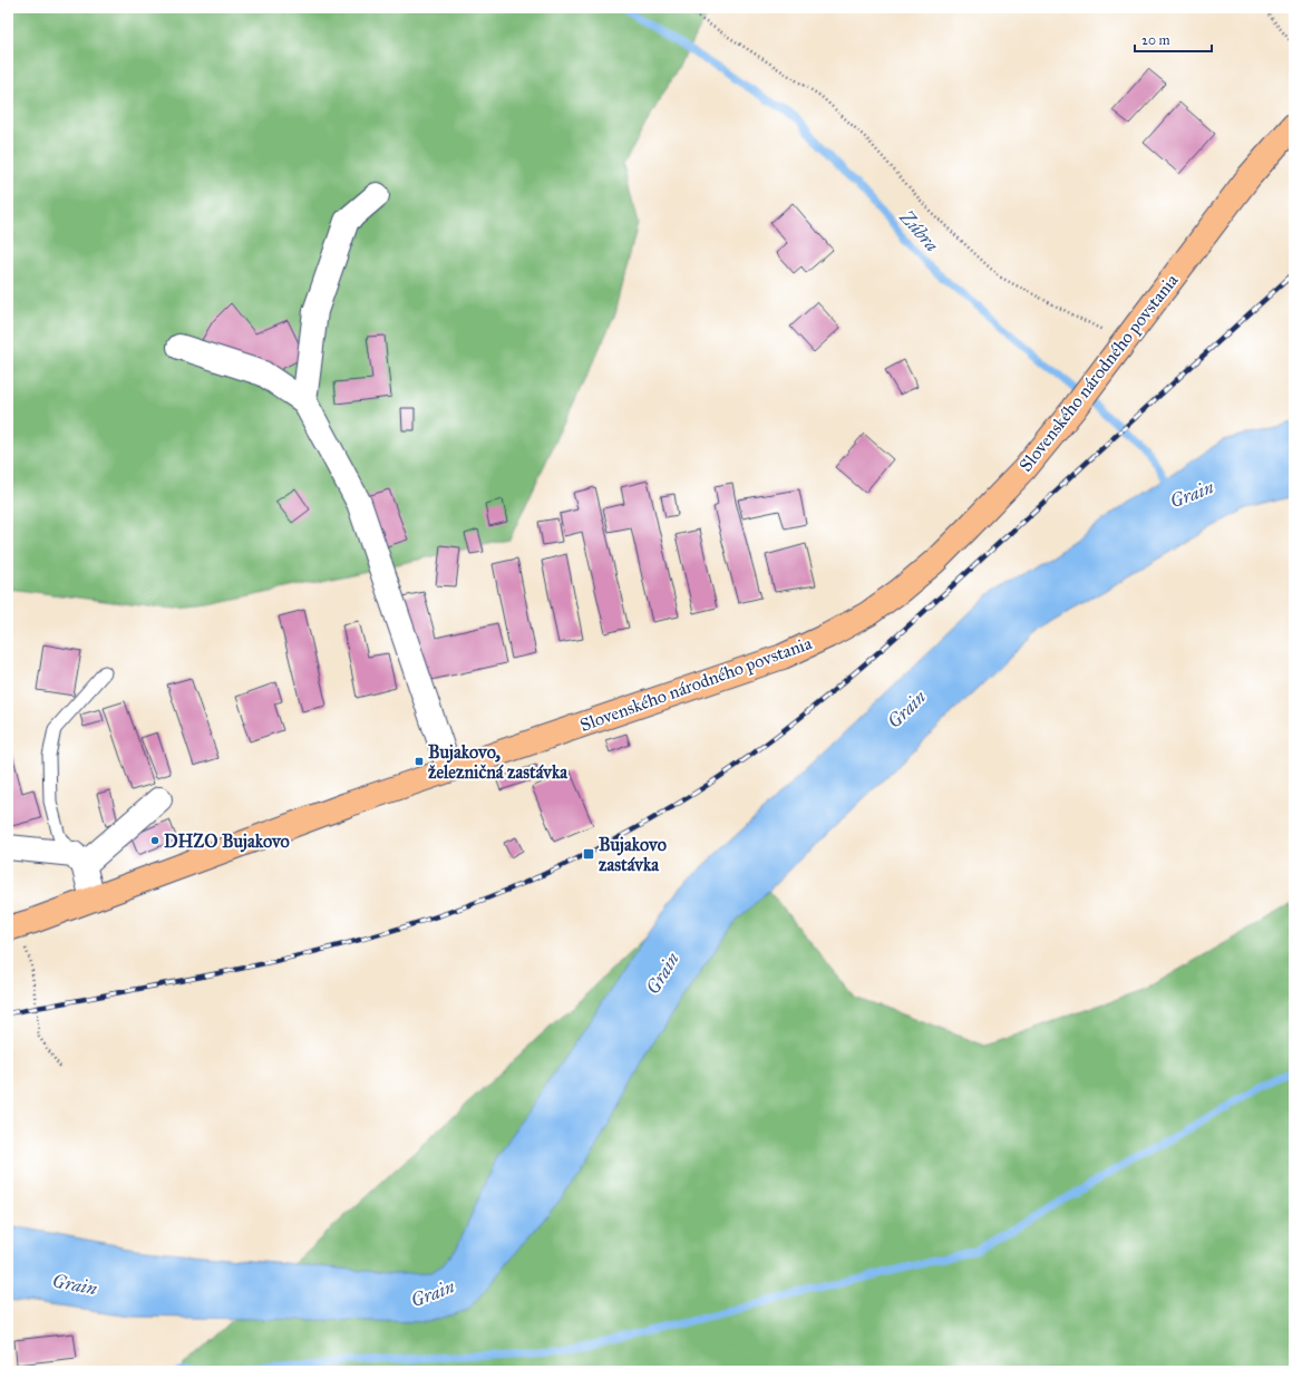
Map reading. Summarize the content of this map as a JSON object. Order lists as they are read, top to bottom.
{
  "streets": {
    "main road": ["Slovenského národného povstania"]
  },
  "water": ["Zúbra", "Grain"],
  "places": {
    "transit": ["Bujakovo, železničná zastávka", "Bujakovo zastávka"],
    "other": ["DHZO Bujakovo"]
  },
  "scale_bar": "20 m"
}
